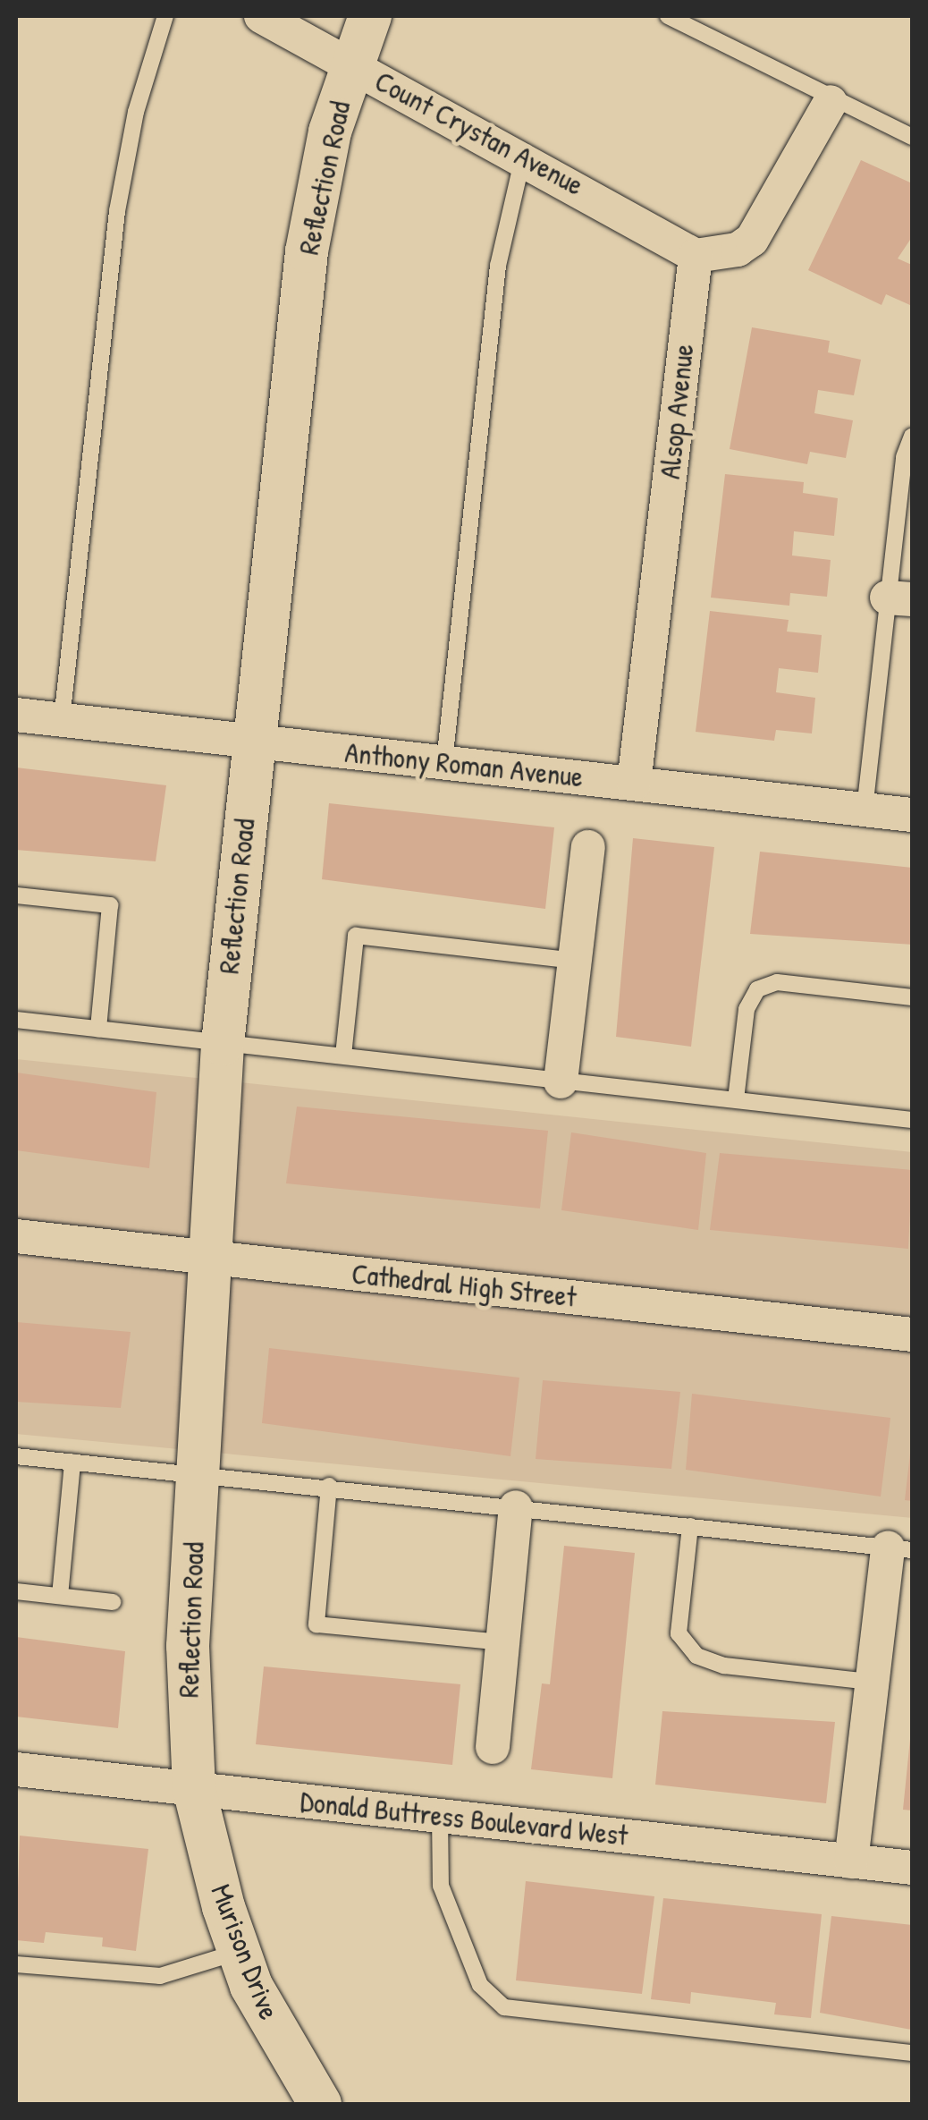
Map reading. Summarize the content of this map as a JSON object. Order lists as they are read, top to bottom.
{
  "streets": {
    "street": [
      "Count Crystan Avenue",
      "Reflection Road",
      "Alsop Avenue",
      "Anthony Roman Avenue",
      "Cathedral High Street",
      "Donald Buttress Boulevard West",
      "Murison Drive"
    ]
  },
  "crossings": [
    ["Count Crystan Avenue", "Reflection Road"],
    ["Count Crystan Avenue", "Alsop Avenue"],
    ["Reflection Road", "Anthony Roman Avenue"],
    ["Reflection Road", "Cathedral High Street"],
    ["Reflection Road", "Donald Buttress Boulevard West"],
    ["Reflection Road", "Murison Drive"],
    ["Alsop Avenue", "Anthony Roman Avenue"],
    ["Donald Buttress Boulevard West", "Murison Drive"]
  ]
}
